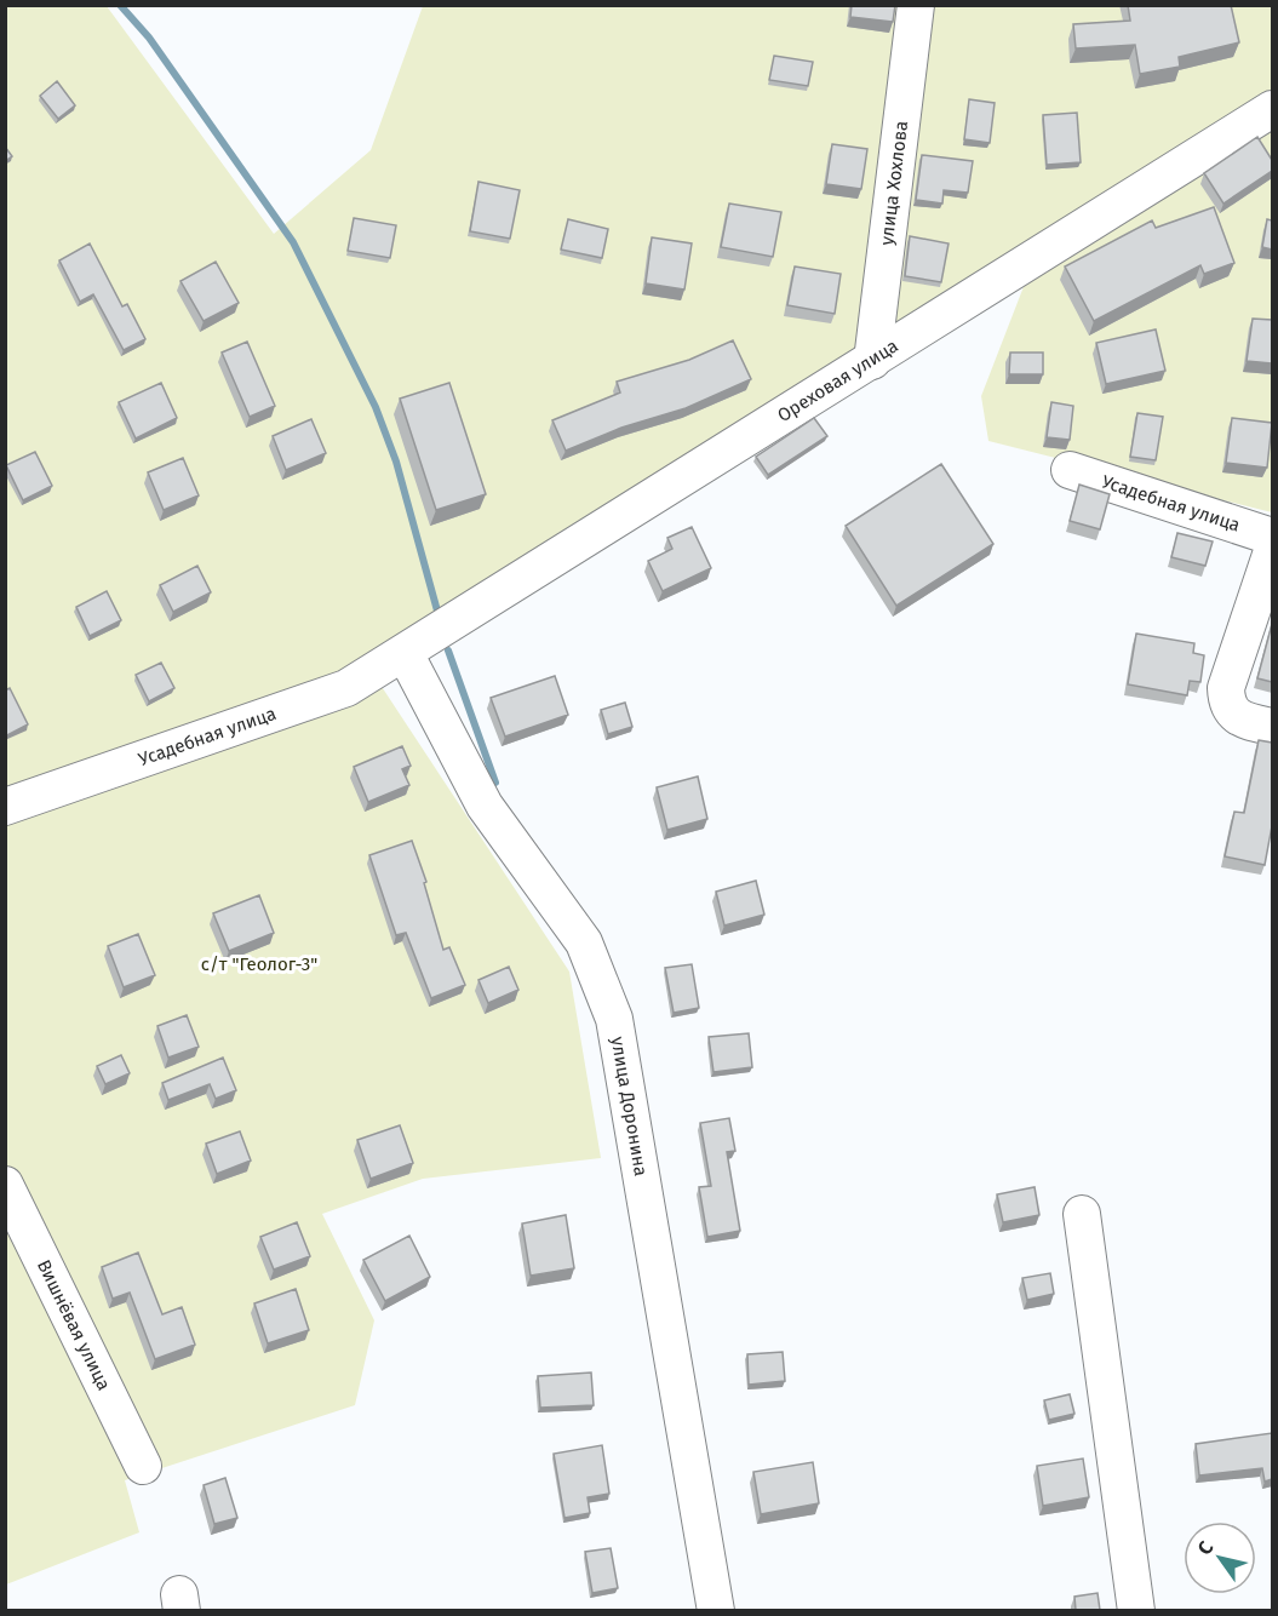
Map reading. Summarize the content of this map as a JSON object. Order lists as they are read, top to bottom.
{
  "streets": {
    "street": [
      "улица Хохлова",
      "Ореховая улица",
      "Усадебная улица",
      "улица Доронина",
      "Вишнёвая улица"
    ]
  },
  "crossings": [
    ["улица Хохлова", "Ореховая улица"],
    ["Ореховая улица", "Усадебная улица"],
    ["Ореховая улица", "улица Доронина"],
    ["Усадебная улица", "улица Доронина"]
  ],
  "parks": ["с/т \"Геолог-3\""],
  "north": "top left"
}
